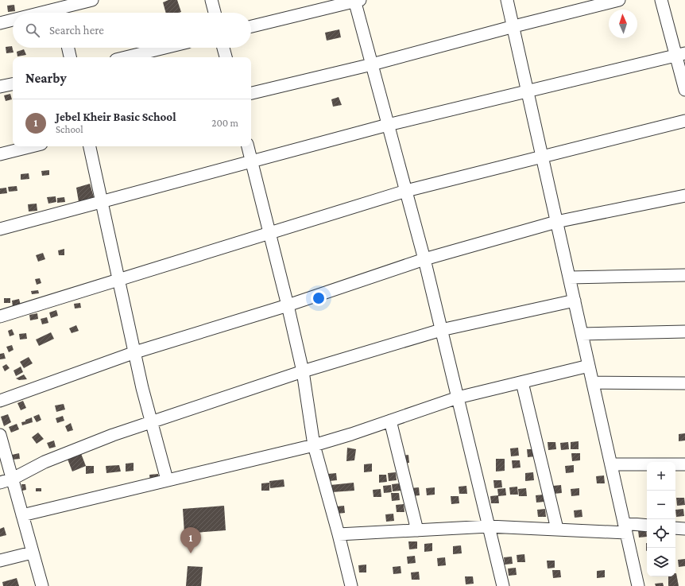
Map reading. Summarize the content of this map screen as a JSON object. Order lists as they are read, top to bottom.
{
  "north": "top",
  "page": {
    "search": "Search here",
    "heading": "Nearby",
    "list": [
      {
        "mark": "1",
        "name": "Jebel Kheir Basic School",
        "note": "School",
        "value": "200 m"
      }
    ],
    "map_buttons": ["+", "−"],
    "pins": "1"
  }
}
